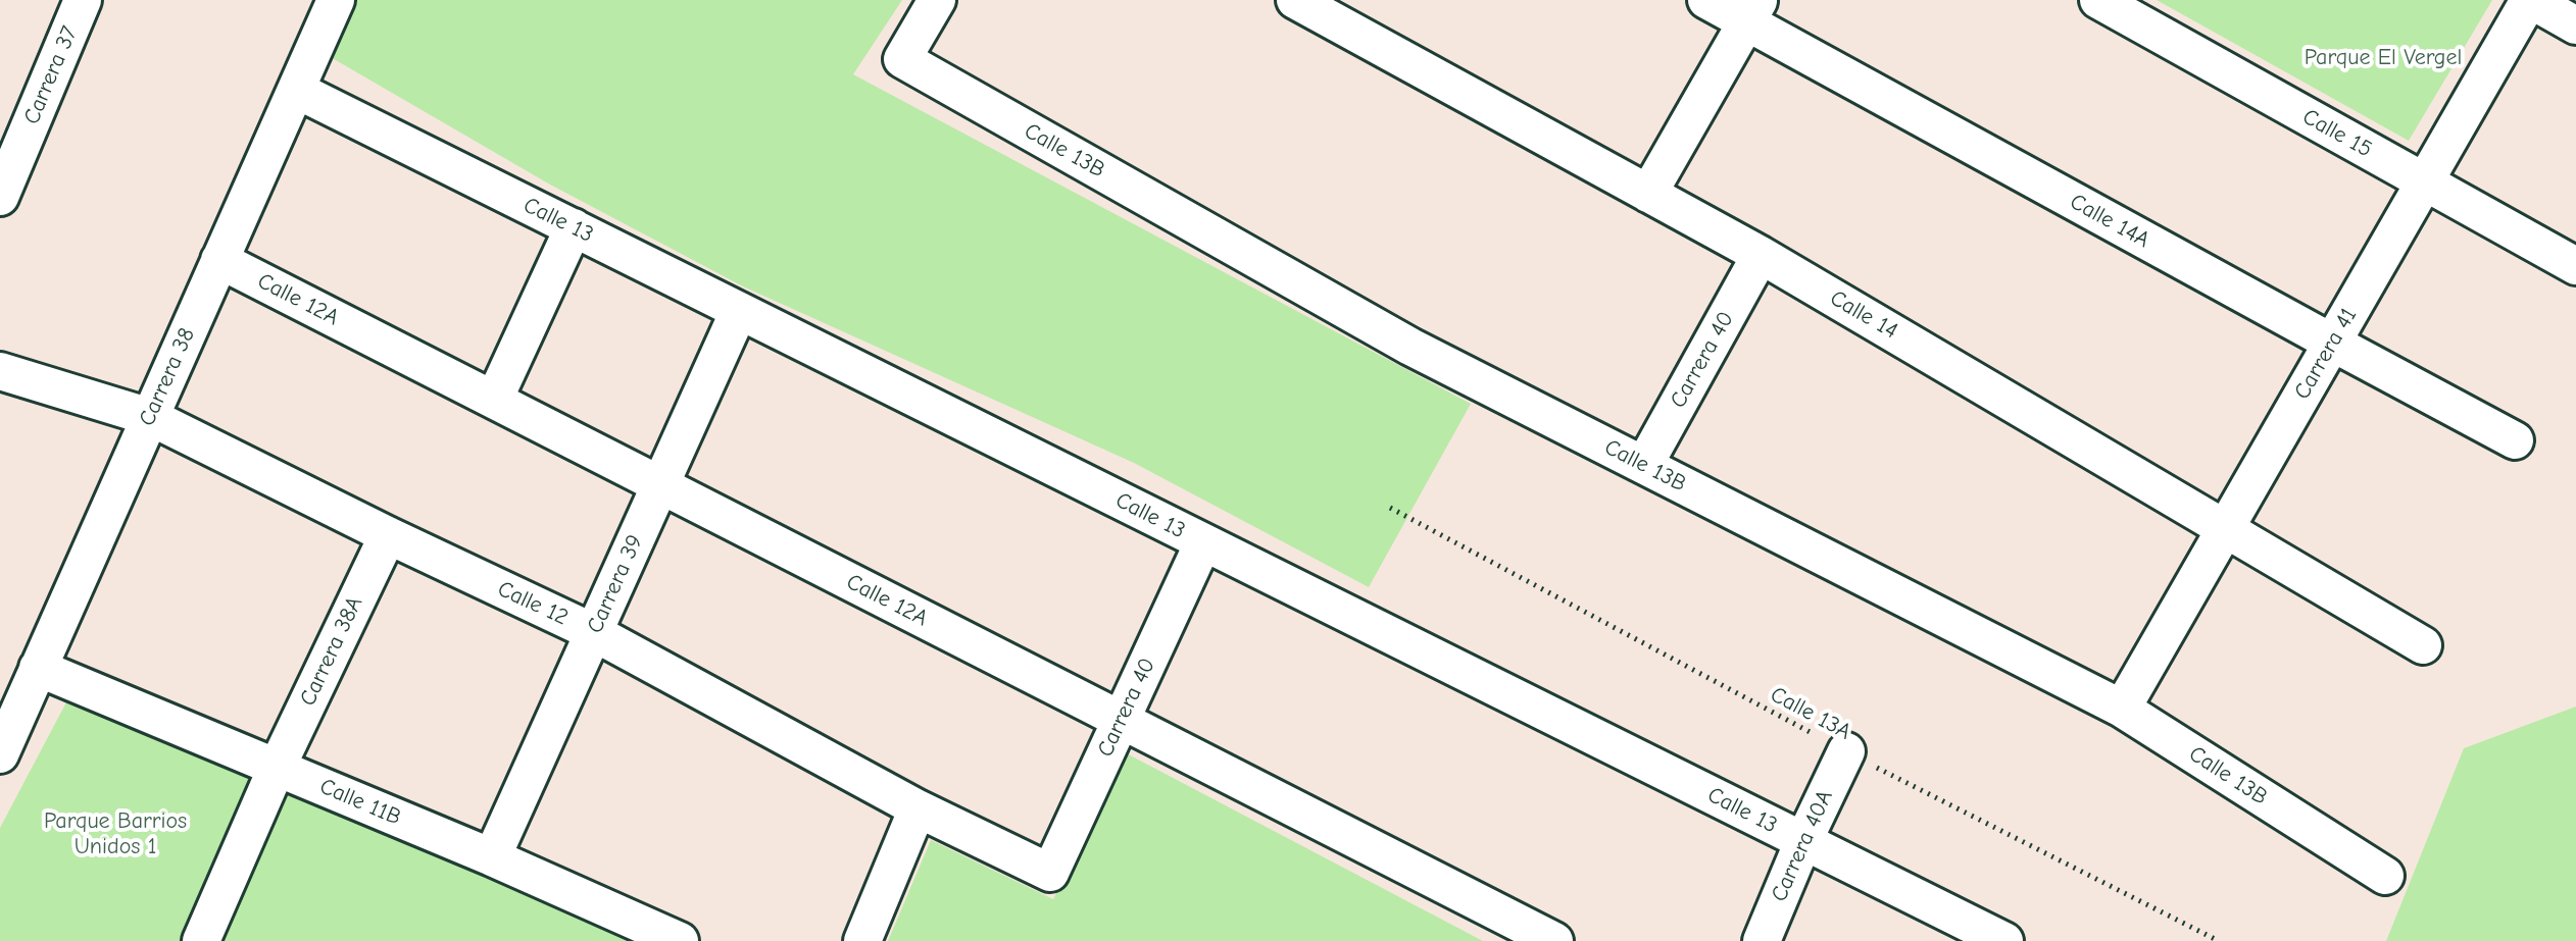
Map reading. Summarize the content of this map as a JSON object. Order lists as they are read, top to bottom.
{
  "streets": {
    "street": [
      "Carrera 37",
      "Calle 15",
      "Calle 13B",
      "Calle 13",
      "Calle 14A",
      "Calle 12A",
      "Calle 14",
      "Carrera 41",
      "Carrera 40",
      "Carrera 38",
      "Carrera 39",
      "Calle 12",
      "Carrera 38A",
      "Calle 11B",
      "Carrera 40A"
    ],
    "path": ["Calle 13A"]
  },
  "crossings": [
    ["Calle 15", "Carrera 41"],
    ["Calle 13B", "Carrera 41"],
    ["Calle 13B", "Carrera 40"],
    ["Calle 13", "Carrera 40"],
    ["Calle 13", "Carrera 38"],
    ["Calle 13", "Carrera 39"],
    ["Calle 13", "Carrera 40A"],
    ["Calle 14A", "Carrera 41"],
    ["Calle 12A", "Carrera 40"],
    ["Calle 12A", "Carrera 38"],
    ["Calle 12A", "Carrera 39"],
    ["Calle 14", "Carrera 41"],
    ["Calle 14", "Carrera 40"],
    ["Carrera 40", "Calle 12"],
    ["Carrera 38", "Calle 12"],
    ["Carrera 38", "Calle 11B"],
    ["Carrera 39", "Calle 12"],
    ["Carrera 39", "Calle 11B"],
    ["Calle 12", "Carrera 38A"],
    ["Carrera 38A", "Calle 11B"],
    ["Calle 13A", "Carrera 40A"]
  ],
  "parks": ["Parque El Vergel", "Parque Barrios Unidos 1"]
}
